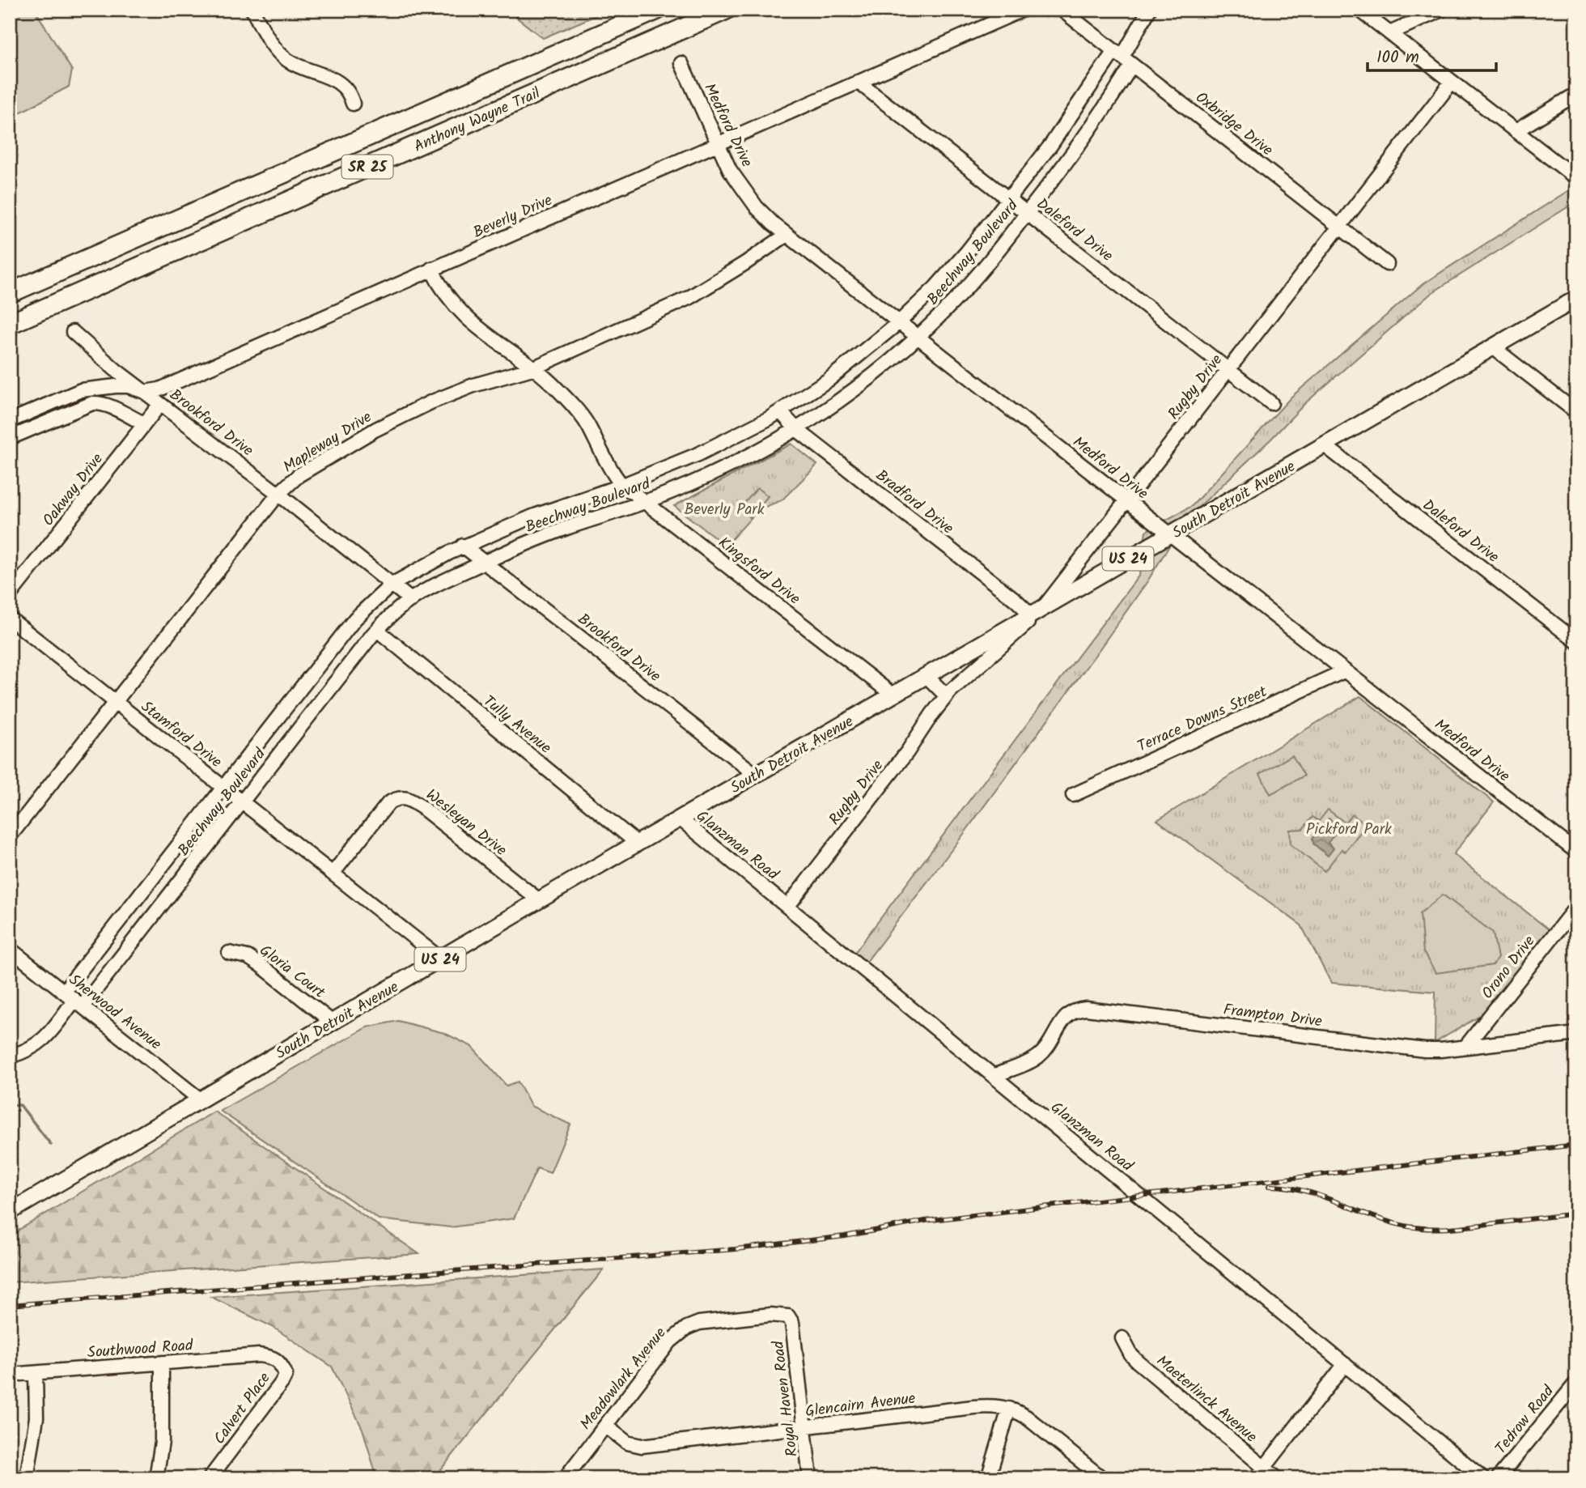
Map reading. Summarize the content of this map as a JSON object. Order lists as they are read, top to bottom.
{
  "streets": {
    "highway": ["Anthony Wayne Trail", "SR 25"],
    "main road": ["South Detroit Avenue", "US 24"],
    "street": [
      "Oxbridge Drive",
      "Medford Drive",
      "Beverly Drive",
      "Daleford Drive",
      "Beechway Boulevard",
      "Rugby Drive",
      "Brookford Drive",
      "Mapleway Drive",
      "Oakway Drive",
      "Bradford Drive",
      "Kingsford Drive",
      "Terrace Downs Street",
      "Tully Avenue",
      "Stamford Drive",
      "Wesleyan Drive",
      "Glanzman Road",
      "Orono Drive",
      "Gloria Court",
      "Sherwood Avenue",
      "Frampton Drive",
      "Southwood Road",
      "Meadowlark Avenue",
      "Maeterlinck Avenue",
      "Royal Haven Road",
      "Glencairn Avenue",
      "Calvert Place",
      "Tedrow Road"
    ]
  },
  "crossings": [
    ["Oxbridge Drive", "Beechway Boulevard"],
    ["Oxbridge Drive", "Rugby Drive"],
    ["Medford Drive", "Beverly Drive"],
    ["Medford Drive", "Beechway Boulevard"],
    ["Medford Drive", "Rugby Drive"],
    ["Medford Drive", "Mapleway Drive"],
    ["Medford Drive", "South Detroit Avenue"],
    ["Medford Drive", "Terrace Downs Street"],
    ["Beverly Drive", "Daleford Drive"],
    ["Beverly Drive", "Brookford Drive"],
    ["Beverly Drive", "Kingsford Drive"],
    ["Daleford Drive", "Beechway Boulevard"],
    ["Daleford Drive", "Rugby Drive"],
    ["Daleford Drive", "South Detroit Avenue"],
    ["Beechway Boulevard", "Brookford Drive"],
    ["Beechway Boulevard", "Bradford Drive"],
    ["Beechway Boulevard", "Kingsford Drive"],
    ["Beechway Boulevard", "Tully Avenue"],
    ["Beechway Boulevard", "Stamford Drive"],
    ["Beechway Boulevard", "Sherwood Avenue"],
    ["Rugby Drive", "South Detroit Avenue"],
    ["Rugby Drive", "Bradford Drive"],
    ["Rugby Drive", "Glanzman Road"],
    ["Brookford Drive", "Mapleway Drive"],
    ["Brookford Drive", "Oakway Drive"],
    ["Brookford Drive", "South Detroit Avenue"],
    ["Mapleway Drive", "Kingsford Drive"],
    ["Mapleway Drive", "Stamford Drive"],
    ["South Detroit Avenue", "Bradford Drive"],
    ["South Detroit Avenue", "Kingsford Drive"],
    ["South Detroit Avenue", "Tully Avenue"],
    ["South Detroit Avenue", "Stamford Drive"],
    ["South Detroit Avenue", "Wesleyan Drive"],
    ["South Detroit Avenue", "Glanzman Road"],
    ["South Detroit Avenue", "Gloria Court"],
    ["South Detroit Avenue", "Sherwood Avenue"],
    ["Stamford Drive", "Wesleyan Drive"],
    ["Glanzman Road", "Frampton Drive"],
    ["Orono Drive", "Frampton Drive"],
    ["Southwood Road", "Calvert Place"],
    ["Meadowlark Avenue", "Royal Haven Road"],
    ["Meadowlark Avenue", "Glencairn Avenue"],
    ["Royal Haven Road", "Glencairn Avenue"]
  ],
  "parks": ["Beverly Park", "Pickford Park"],
  "scale_bar": "100 m"
}
